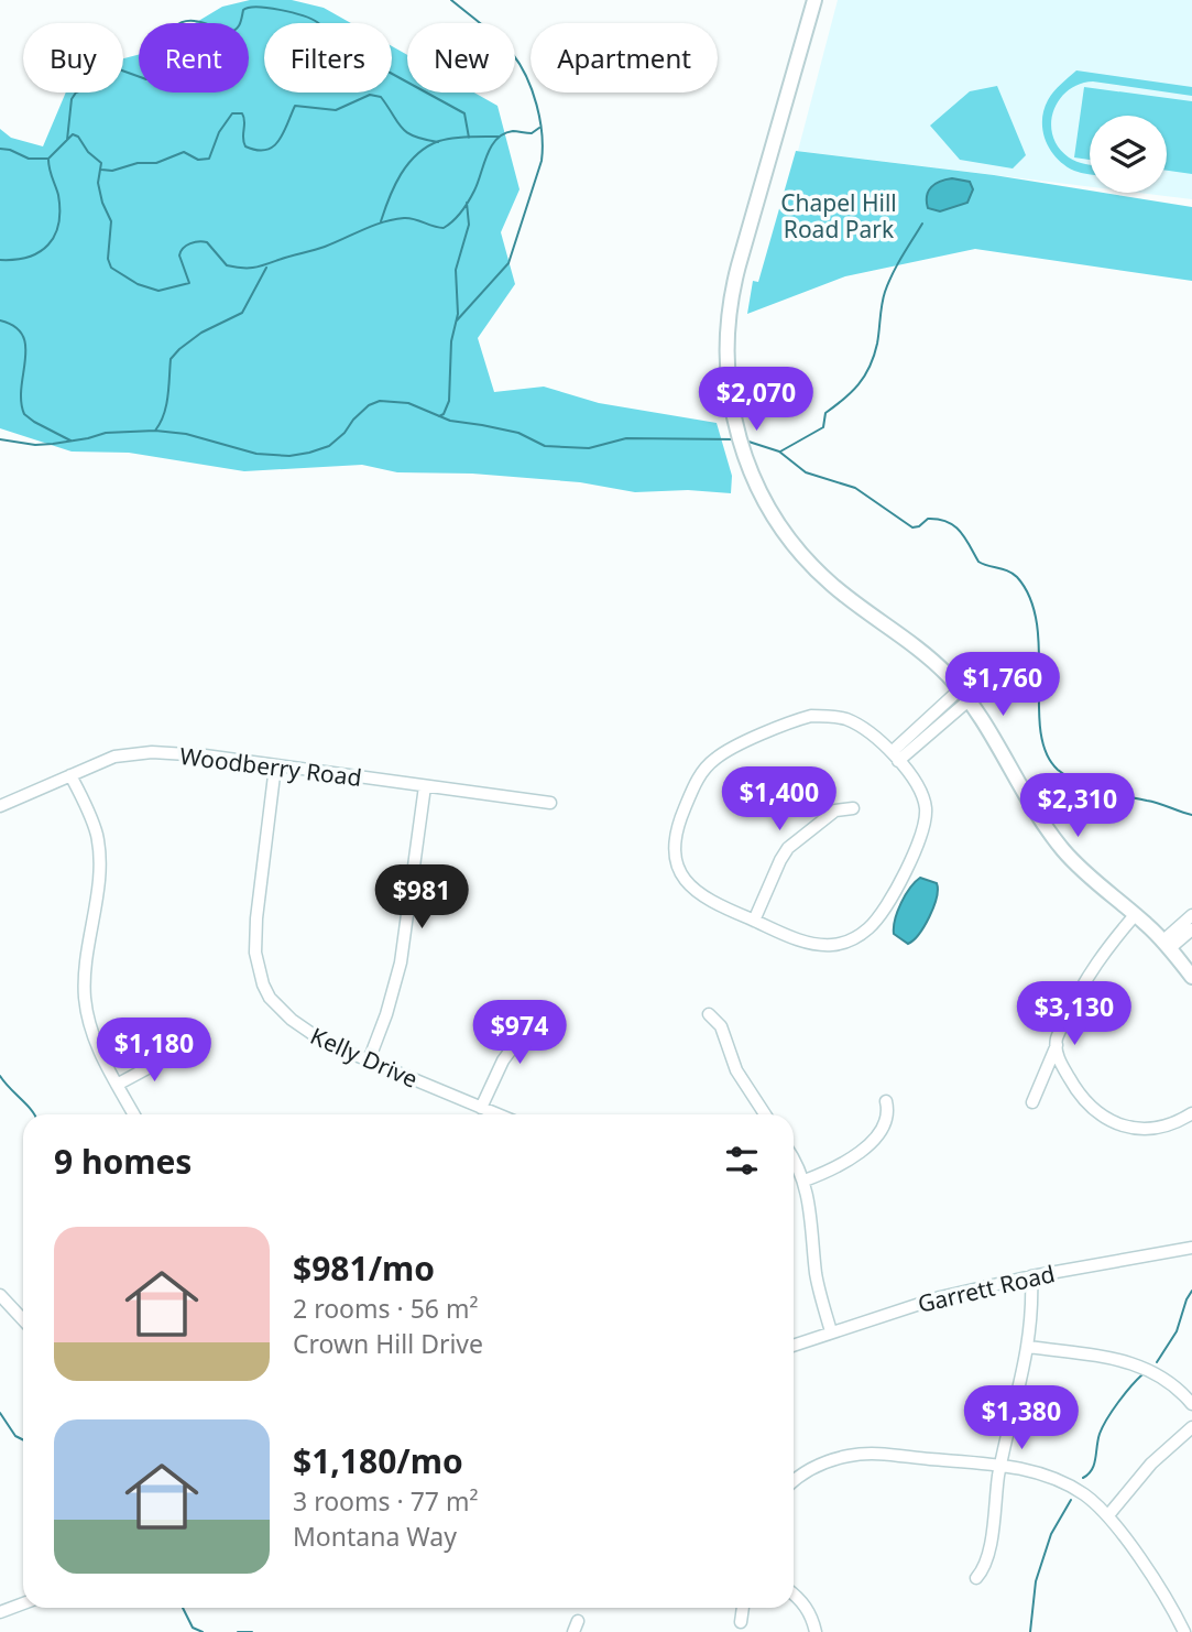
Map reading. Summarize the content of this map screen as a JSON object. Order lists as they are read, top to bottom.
{
  "streets": {
    "street": ["Woodberry Road", "Kelly Drive", "Garrett Road"]
  },
  "crossings": [
    ["Woodberry Road", "Kelly Drive"]
  ],
  "parks": ["Chapel Hill Road Park"],
  "page": {
    "chip": [
      "Buy",
      "Rent",
      "Filters",
      "New",
      "Apartment"
    ],
    "price": [
      "$2,070",
      "$1,760",
      "$1,400",
      "$2,310",
      "$981",
      "$3,130",
      "$974",
      "$1,180",
      "$1,380"
    ],
    "heading": "9 homes",
    "list": [
      {
        "name": "$981/mo",
        "note": "2 rooms · 56 m² · Crown Hill Drive"
      },
      {
        "name": "$1,180/mo",
        "note": "3 rooms · 77 m² · Montana Way"
      }
    ]
  }
}
